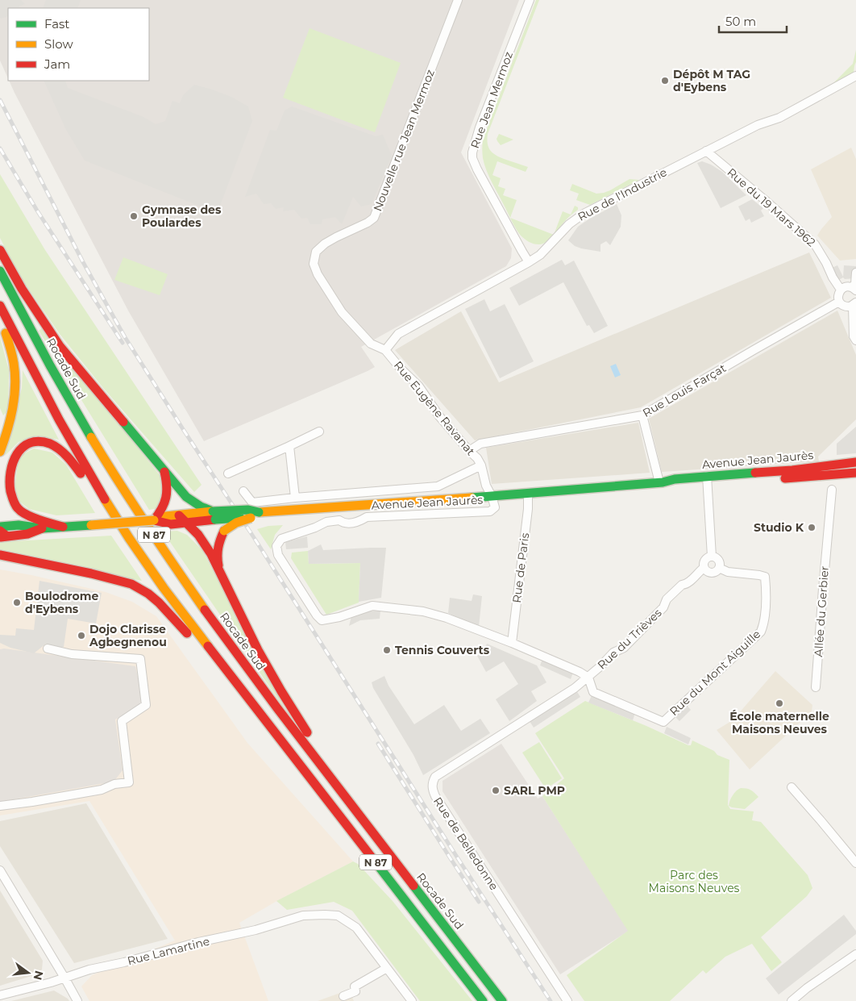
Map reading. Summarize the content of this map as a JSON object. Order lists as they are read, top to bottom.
{
  "streets": {
    "main road": ["Rocade Sud", "Avenue Jean Jaurès", "N 87"],
    "street": [
      "Rue Jean Mermoz",
      "Nouvelle rue Jean Mermoz",
      "Rue de l'Industrie",
      "Rue du 19 Mars 1962",
      "Rue Louis Farçat",
      "Rue Eugène Ravanat",
      "Rue de Paris",
      "Allée du Gerbier",
      "Rue du Trièves",
      "Rue du Mont Aiguille",
      "Rue de Belledonne",
      "Rue Lamartine"
    ]
  },
  "crossings": [
    ["Rue Jean Mermoz", "Rue de l'Industrie"],
    ["Nouvelle rue Jean Mermoz", "Rue Eugène Ravanat"],
    ["Rue de l'Industrie", "Rue du 19 Mars 1962"],
    ["Rue de l'Industrie", "Rue Eugène Ravanat"],
    ["Rue Louis Farçat", "Rue Eugène Ravanat"],
    ["Rue Eugène Ravanat", "Avenue Jean Jaurès"],
    ["Avenue Jean Jaurès", "Rue de Paris"],
    ["Rue du Trièves", "Rue du Mont Aiguille"],
    ["Rue du Trièves", "Rue de Belledonne"],
    ["Rue du Mont Aiguille", "Rue de Belledonne"]
  ],
  "parks": ["Parc des Maisons Neuves"],
  "places": [
    "Dépôt M TAG d'Eybens",
    "Gymnase des Poulardes",
    "Studio K",
    "Boulodrome d'Eybens",
    "Dojo Clarisse Agbegnenou",
    "Tennis Couverts",
    "École maternelle Maisons Neuves",
    "SARL PMP"
  ],
  "legend": ["Fast", "Slow", "Jam"],
  "scale_bar": "50 m",
  "north": "right"
}
